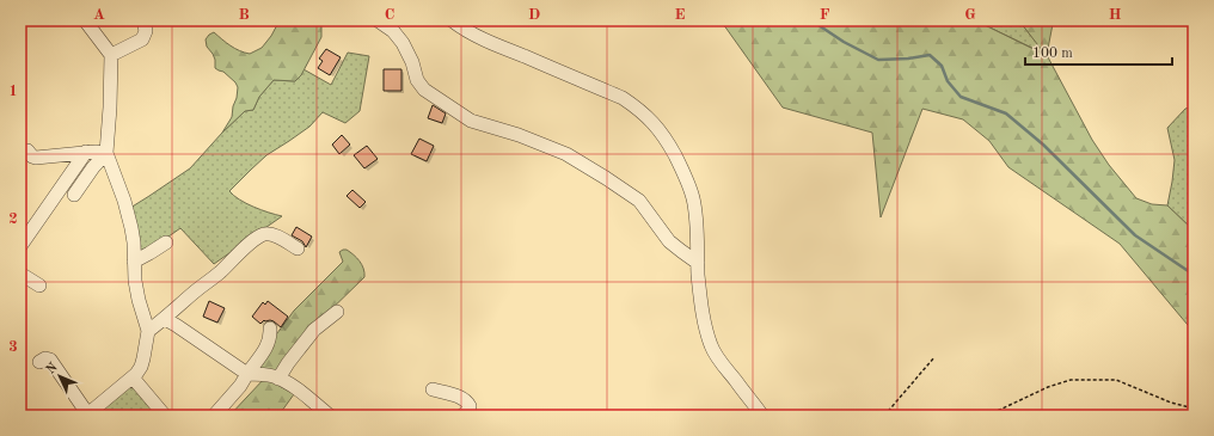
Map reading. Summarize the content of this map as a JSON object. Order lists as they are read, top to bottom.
{
  "scale_bar": "100 m",
  "north": "top left",
  "grid": {
    "columns": [
      "A",
      "B",
      "C",
      "D",
      "E",
      "F",
      "G",
      "H"
    ],
    "rows": ["1", "2", "3"]
  }
}
